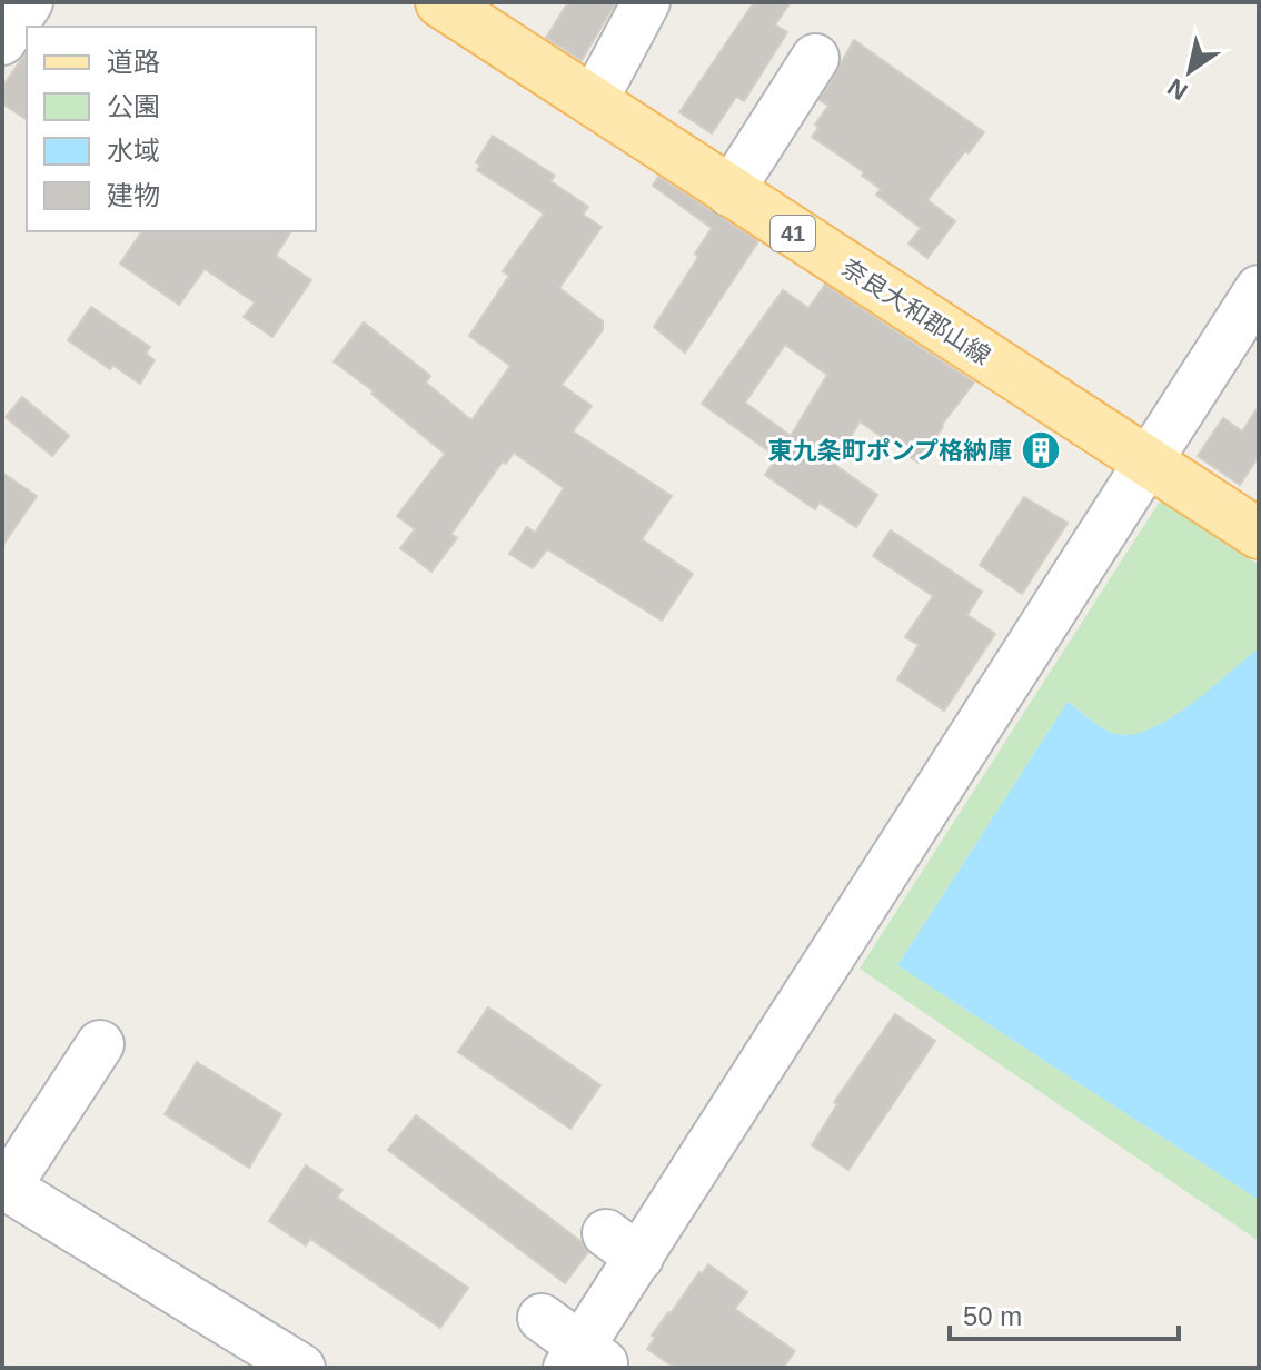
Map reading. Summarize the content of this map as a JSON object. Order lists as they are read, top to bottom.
{
  "streets": {
    "main road": ["41", "奈良大和郡山線"]
  },
  "places": {
    "building": ["東九条町ポンプ格納庫"]
  },
  "legend": [
    "道路",
    "公園",
    "水域",
    "建物"
  ],
  "scale_bar": "50 m",
  "north": "bottom left"
}
